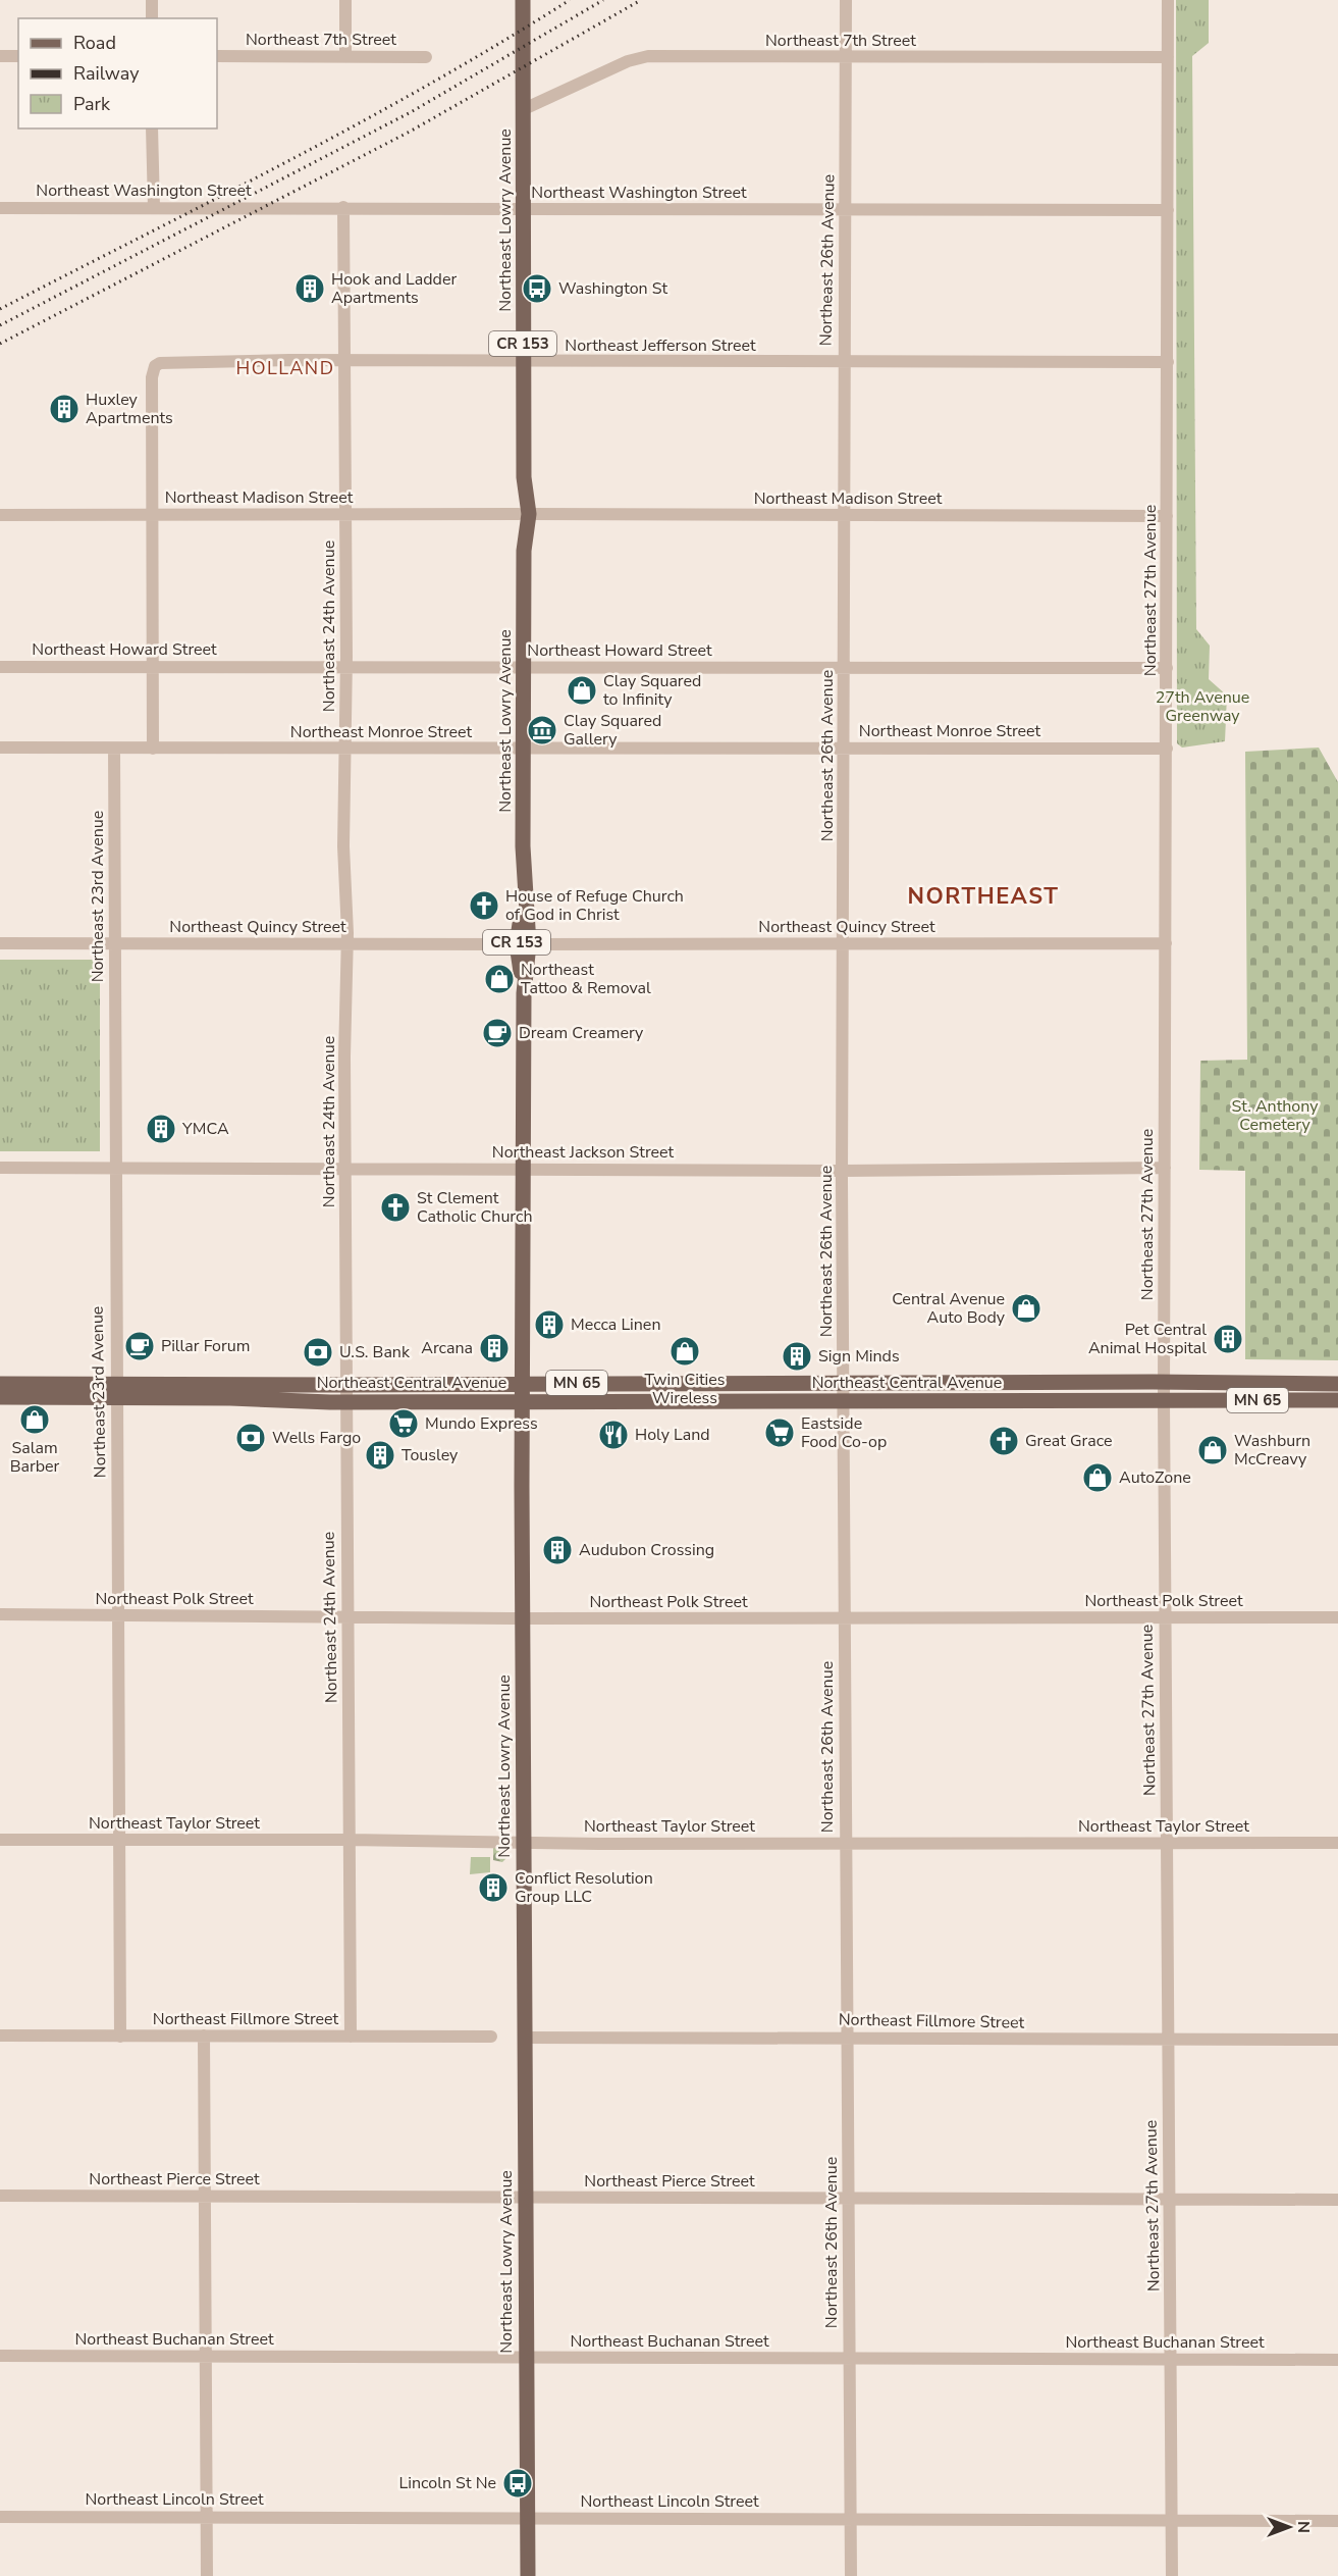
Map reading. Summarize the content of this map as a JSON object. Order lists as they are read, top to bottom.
{
  "streets": {
    "main road": [
      "Northeast Lowry Avenue",
      "CR 153",
      "Northeast Central Avenue",
      "MN 65"
    ],
    "street": [
      "Northeast 7th Street",
      "Northeast Washington Street",
      "Northeast 26th Avenue",
      "Northeast Jefferson Street",
      "Northeast Madison Street",
      "Northeast 27th Avenue",
      "Northeast 24th Avenue",
      "Northeast Howard Street",
      "Northeast Monroe Street",
      "Northeast 23rd Avenue",
      "Northeast Quincy Street",
      "Northeast Jackson Street",
      "Northeast Polk Street",
      "Northeast Taylor Street",
      "Northeast Fillmore Street",
      "Northeast Pierce Street",
      "Northeast Buchanan Street",
      "Northeast Lincoln Street"
    ]
  },
  "crossings": [
    ["Northeast 7th Street", "Northeast Lowry Avenue"],
    ["Northeast 7th Street", "Northeast 26th Avenue"],
    ["Northeast 7th Street", "Northeast 27th Avenue"],
    ["Northeast Washington Street", "Northeast Lowry Avenue"],
    ["Northeast Washington Street", "Northeast 26th Avenue"],
    ["Northeast Washington Street", "Northeast 27th Avenue"],
    ["Northeast Washington Street", "Northeast 24th Avenue"],
    ["Northeast Lowry Avenue", "Northeast Jefferson Street"],
    ["Northeast Lowry Avenue", "Northeast Madison Street"],
    ["Northeast Lowry Avenue", "Northeast Howard Street"],
    ["Northeast Lowry Avenue", "Northeast Monroe Street"],
    ["Northeast Lowry Avenue", "Northeast Quincy Street"],
    ["Northeast Lowry Avenue", "Northeast Jackson Street"],
    ["Northeast Lowry Avenue", "Northeast Central Avenue"],
    ["Northeast Lowry Avenue", "Northeast Polk Street"],
    ["Northeast Lowry Avenue", "Northeast Taylor Street"],
    ["Northeast Lowry Avenue", "Northeast Fillmore Street"],
    ["Northeast Lowry Avenue", "Northeast Pierce Street"],
    ["Northeast Lowry Avenue", "Northeast Buchanan Street"],
    ["Northeast Lowry Avenue", "Northeast Lincoln Street"],
    ["Northeast 26th Avenue", "Northeast Jefferson Street"],
    ["Northeast 26th Avenue", "Northeast Madison Street"],
    ["Northeast 26th Avenue", "Northeast Howard Street"],
    ["Northeast 26th Avenue", "Northeast Monroe Street"],
    ["Northeast 26th Avenue", "Northeast Quincy Street"],
    ["Northeast 26th Avenue", "Northeast Jackson Street"],
    ["Northeast 26th Avenue", "Northeast Central Avenue"],
    ["Northeast 26th Avenue", "Northeast Polk Street"],
    ["Northeast 26th Avenue", "Northeast Taylor Street"],
    ["Northeast 26th Avenue", "Northeast Fillmore Street"],
    ["Northeast 26th Avenue", "Northeast Pierce Street"],
    ["Northeast 26th Avenue", "Northeast Buchanan Street"],
    ["Northeast 26th Avenue", "Northeast Lincoln Street"],
    ["Northeast Jefferson Street", "Northeast Madison Street"],
    ["Northeast Jefferson Street", "Northeast 27th Avenue"],
    ["Northeast Jefferson Street", "Northeast 24th Avenue"],
    ["Northeast Madison Street", "Northeast 27th Avenue"],
    ["Northeast Madison Street", "Northeast 24th Avenue"],
    ["Northeast 27th Avenue", "Northeast Howard Street"],
    ["Northeast 27th Avenue", "Northeast Monroe Street"],
    ["Northeast 27th Avenue", "Northeast Quincy Street"],
    ["Northeast 27th Avenue", "Northeast Jackson Street"],
    ["Northeast 27th Avenue", "Northeast Central Avenue"],
    ["Northeast 27th Avenue", "Northeast Polk Street"],
    ["Northeast 27th Avenue", "Northeast Taylor Street"],
    ["Northeast 27th Avenue", "Northeast Fillmore Street"],
    ["Northeast 27th Avenue", "Northeast Pierce Street"],
    ["Northeast 27th Avenue", "Northeast Buchanan Street"],
    ["Northeast 27th Avenue", "Northeast Lincoln Street"],
    ["Northeast 24th Avenue", "Northeast Howard Street"],
    ["Northeast 24th Avenue", "Northeast Monroe Street"],
    ["Northeast 24th Avenue", "Northeast Quincy Street"],
    ["Northeast 24th Avenue", "Northeast Jackson Street"],
    ["Northeast 24th Avenue", "Northeast Central Avenue"],
    ["Northeast 24th Avenue", "Northeast Polk Street"],
    ["Northeast 24th Avenue", "Northeast Taylor Street"],
    ["Northeast 24th Avenue", "Northeast Fillmore Street"],
    ["Northeast Monroe Street", "Northeast 23rd Avenue"],
    ["Northeast 23rd Avenue", "Northeast Quincy Street"],
    ["Northeast 23rd Avenue", "Northeast Jackson Street"],
    ["Northeast 23rd Avenue", "Northeast Central Avenue"],
    ["Northeast 23rd Avenue", "Northeast Polk Street"],
    ["Northeast 23rd Avenue", "Northeast Taylor Street"],
    ["Northeast 23rd Avenue", "Northeast Fillmore Street"]
  ],
  "districts": ["HOLLAND", "NORTHEAST"],
  "parks": ["27th Avenue Greenway", "St. Anthony Cemetery"],
  "places": {
    "building": [
      "Hook and Ladder Apartments",
      "Huxley Apartments",
      "YMCA",
      "Mecca Linen",
      "Pet Central Animal Hospital",
      "Arcana",
      "Sign Minds",
      "Tousley",
      "Audubon Crossing",
      "Conflict Resolution Group LLC"
    ],
    "bus stop": ["Washington St", "Lincoln St Ne"],
    "shop": [
      "Clay Squared to Infinity",
      "Northeast Tattoo & Removal",
      "Central Avenue Auto Body",
      "Twin Cities Wireless",
      "Salam Barber",
      "Washburn McCreavy",
      "AutoZone"
    ],
    "museum": ["Clay Squared Gallery"],
    "church": ["House of Refuge Church of God in Christ", "St Clement Catholic Church", "Great Grace"],
    "cafe": ["Dream Creamery", "Pillar Forum"],
    "bank": ["U.S. Bank", "Wells Fargo"],
    "supermarket": ["Mundo Express", "Eastside Food Co-op"],
    "restaurant": ["Holy Land"]
  },
  "legend": ["Road", "Railway", "Park"],
  "north": "right"
}
